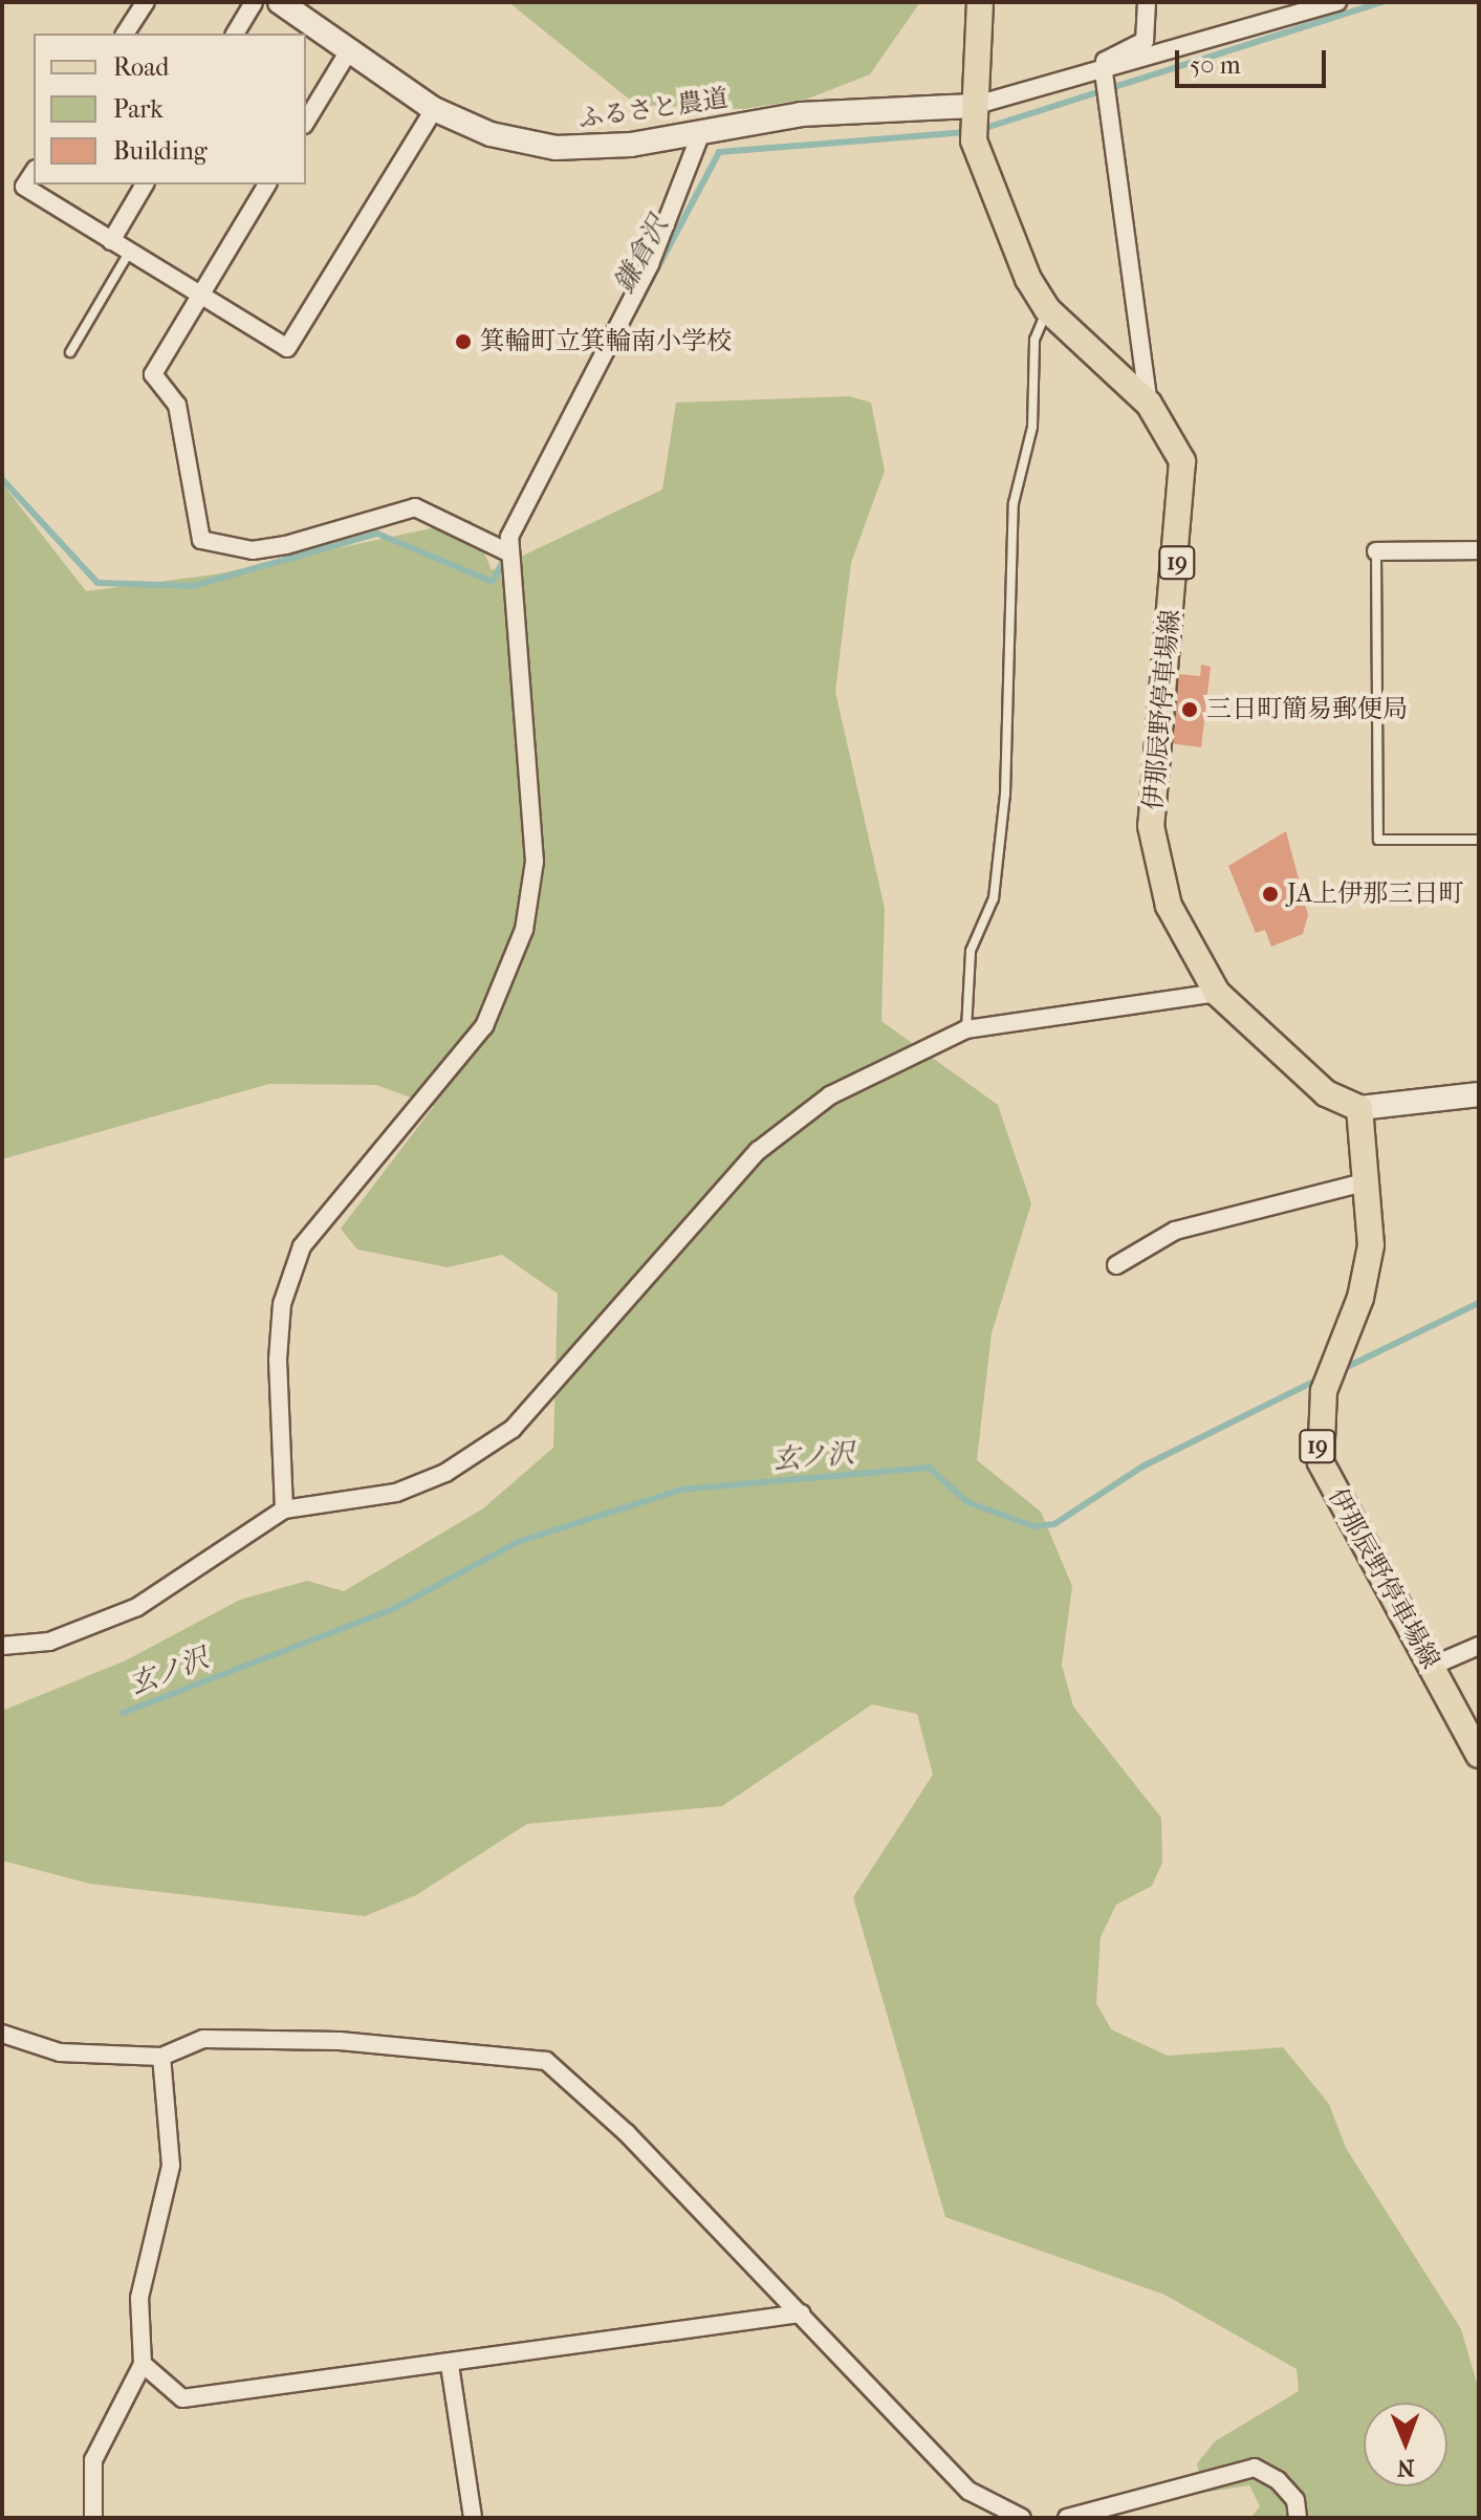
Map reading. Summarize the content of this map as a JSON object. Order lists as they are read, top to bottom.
{
  "streets": {
    "main road": ["19", "伊那辰野停車場線"],
    "street": ["ふるさと農道"]
  },
  "crossings": [
    ["ふるさと農道", "伊那辰野停車場線"]
  ],
  "water": ["鎌倉沢", "玄ノ沢"],
  "places": ["箕輪町立箕輪南小学校", "三日町簡易郵便局", "JA上伊那三日町"],
  "legend": ["Road", "Park", "Building"],
  "scale_bar": "50 m",
  "north": "bottom"
}
